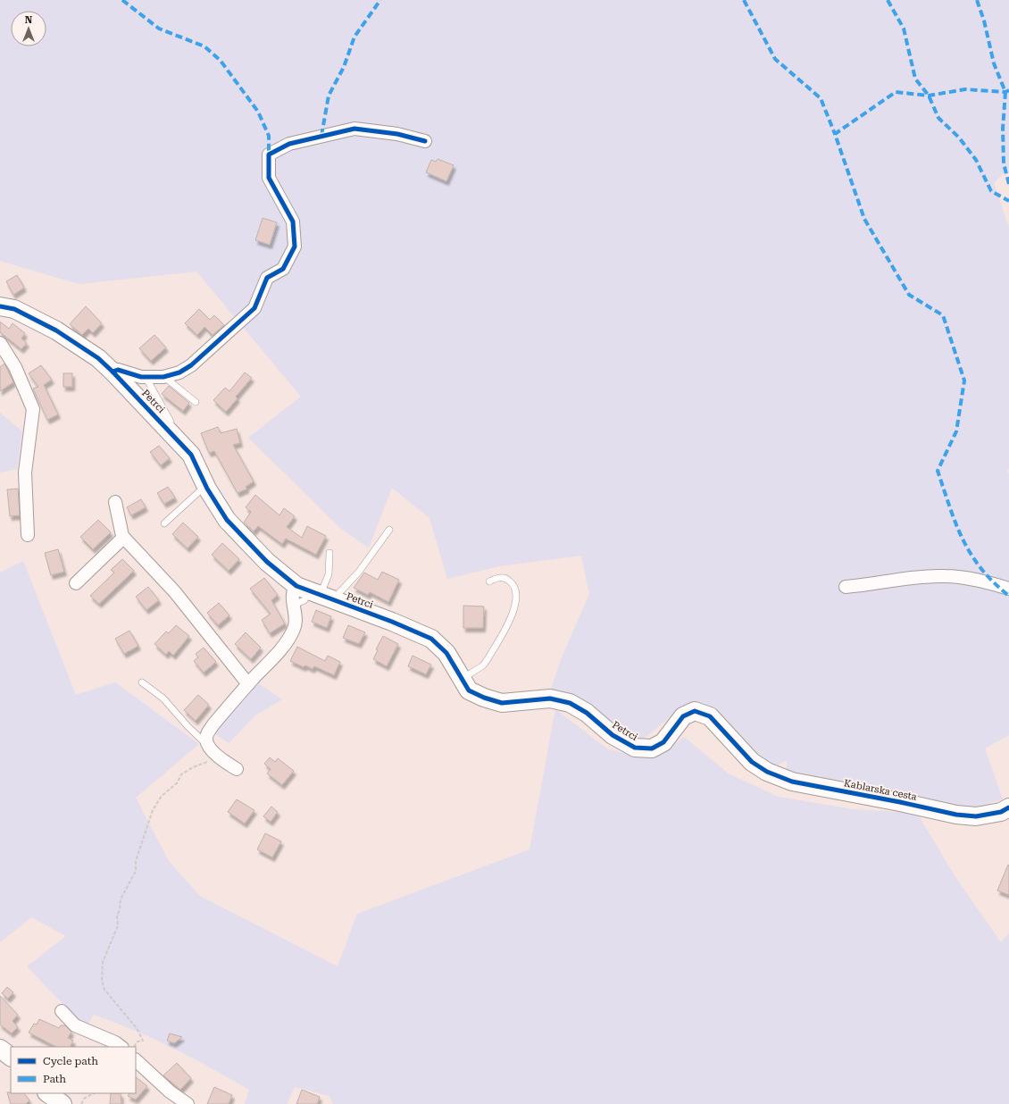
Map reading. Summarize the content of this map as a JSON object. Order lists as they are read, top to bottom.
{
  "streets": {
    "street": ["Petrci", "Kablarska cesta"]
  },
  "crossings": [
    ["Petrci", "Kablarska cesta"]
  ],
  "legend": ["Cycle path", "Path"],
  "north": "top"
}
